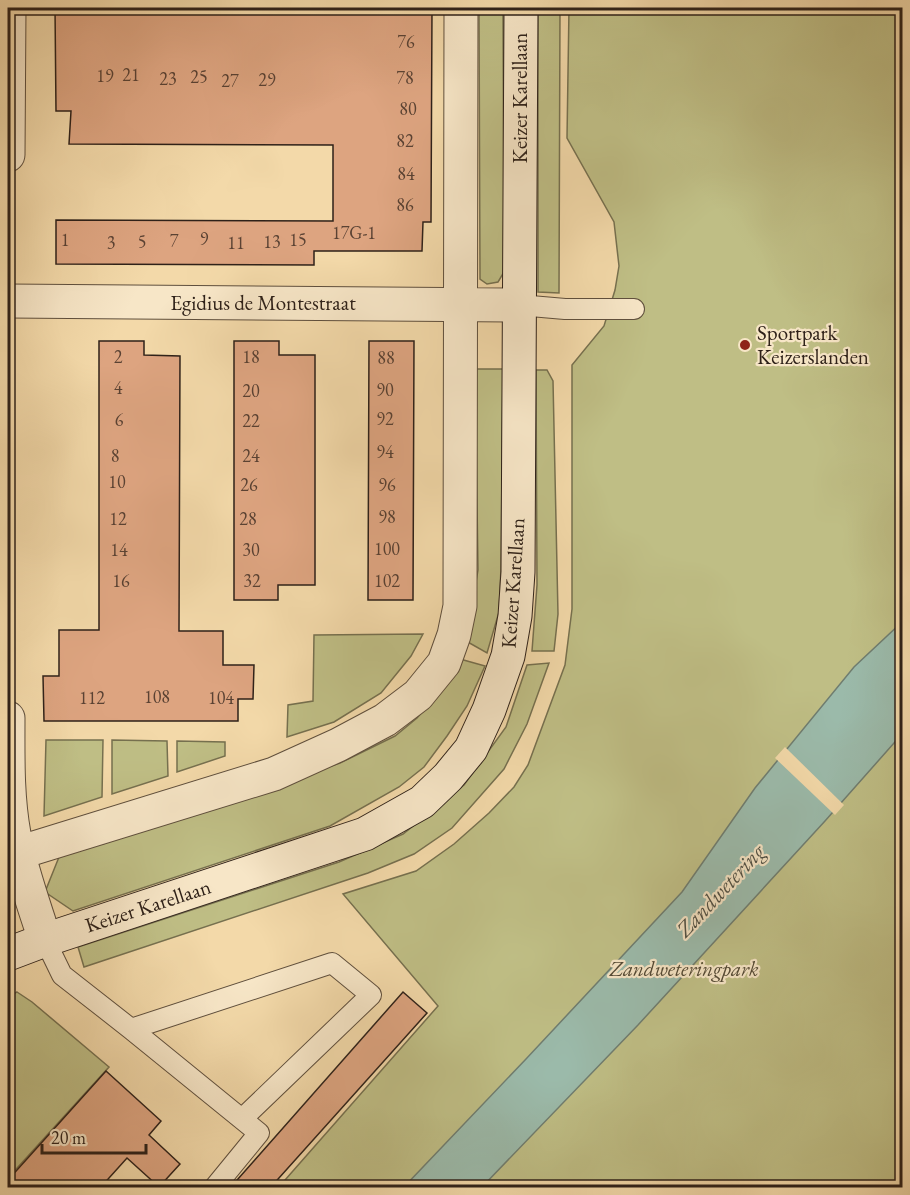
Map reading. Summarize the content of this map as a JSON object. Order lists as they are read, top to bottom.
{
  "streets": {
    "street": ["Keizer Karellaan", "Egidius de Montestraat"]
  },
  "crossings": [
    ["Keizer Karellaan", "Egidius de Montestraat"]
  ],
  "water": ["Zandwetering"],
  "parks": ["Zandweteringpark"],
  "places": ["Sportpark Keizerslanden"],
  "house_numbers": [
    "76",
    "21",
    "19",
    "25",
    "78",
    "23",
    "29",
    "27",
    "80",
    "82",
    "84",
    "86",
    "17G-1",
    "9",
    "1",
    "15",
    "7",
    "5",
    "13",
    "3",
    "11",
    "2",
    "18",
    "88",
    "4",
    "90",
    "20",
    "92",
    "6",
    "22",
    "94",
    "8",
    "24",
    "10",
    "26",
    "96",
    "98",
    "12",
    "28",
    "100",
    "14",
    "30",
    "16",
    "32",
    "102",
    "108",
    "112",
    "104"
  ],
  "scale_bar": "20 m"
}
